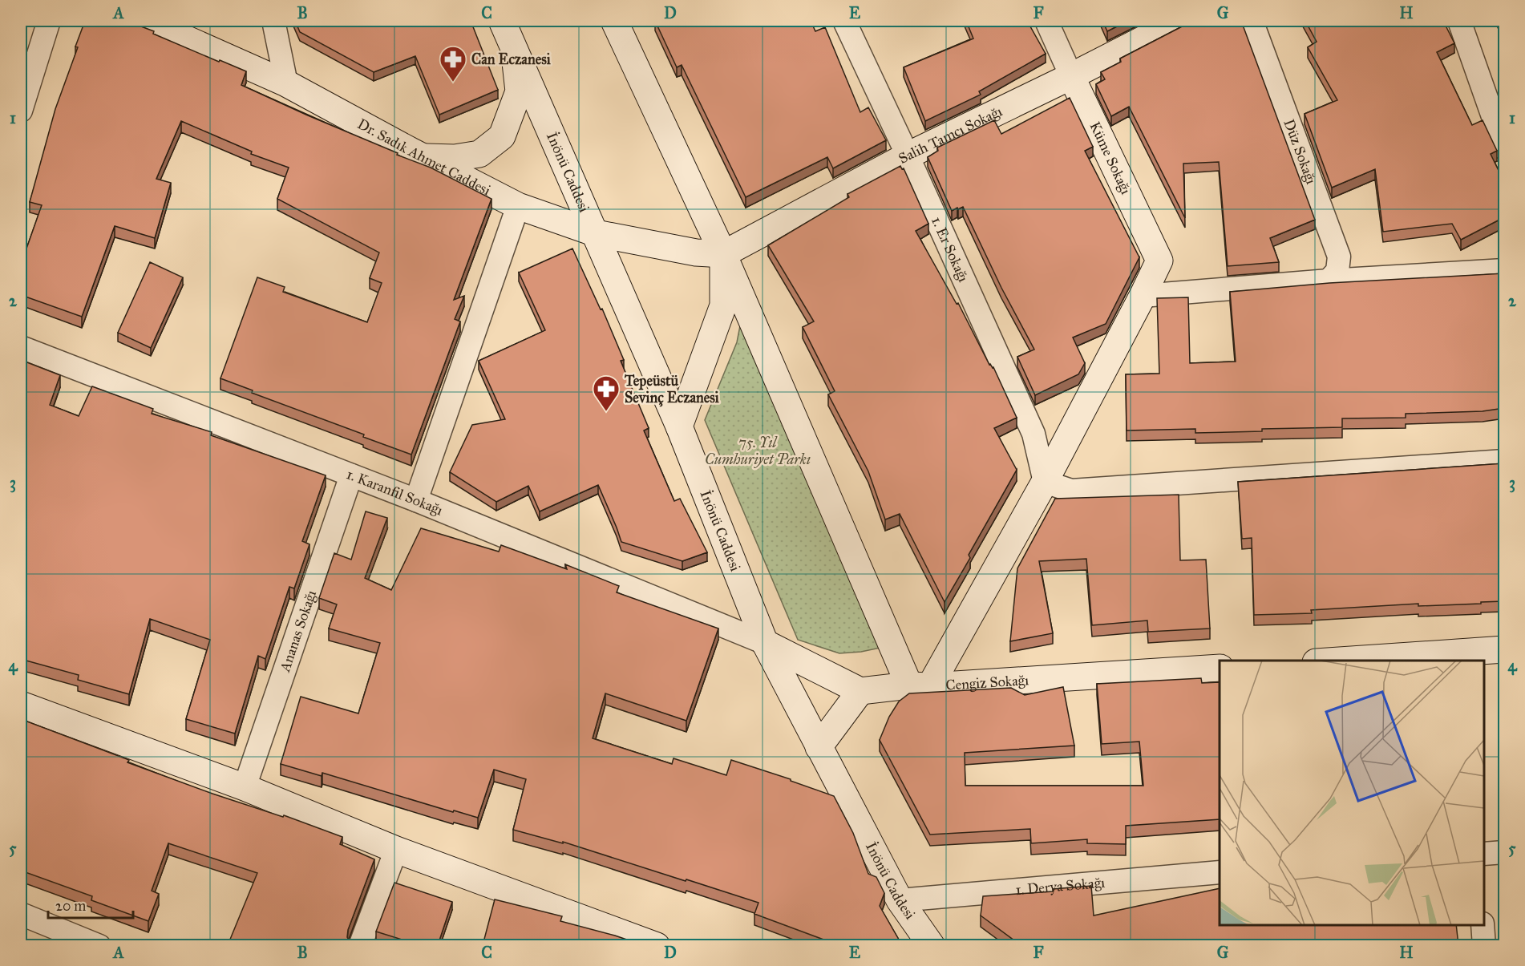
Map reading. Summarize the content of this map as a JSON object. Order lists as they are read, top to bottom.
{
  "streets": {
    "street": [
      "Salih Tamcı Sokağı",
      "Düz Sokağı",
      "Dr. Sadık Ahmet Caddesi",
      "Küme Sokağı",
      "İnönü Caddesi",
      "1. Er Sokağı",
      "1. Karanfil Sokağı",
      "Ananas Sokağı",
      "Cengiz Sokağı",
      "1. Derya Sokağı"
    ]
  },
  "crossings": [
    ["Salih Tamcı Sokağı", "Dr. Sadık Ahmet Caddesi"],
    ["Salih Tamcı Sokağı", "Küme Sokağı"],
    ["Salih Tamcı Sokağı", "1. Er Sokağı"],
    ["Dr. Sadık Ahmet Caddesi", "İnönü Caddesi"],
    ["İnönü Caddesi", "1. Karanfil Sokağı"],
    ["İnönü Caddesi", "1. Derya Sokağı"],
    ["1. Karanfil Sokağı", "Ananas Sokağı"]
  ],
  "parks": ["75. Yıl Cumhuriyet Parkı"],
  "places": {
    "pharmacy": ["Can Eczanesi", "Tepeüstü Sevinç Eczanesi"]
  },
  "scale_bar": "20 m",
  "grid": {
    "columns": [
      "A",
      "B",
      "C",
      "D",
      "E",
      "F",
      "G",
      "H"
    ],
    "rows": [
      "1",
      "2",
      "3",
      "4",
      "5"
    ]
  }
}
